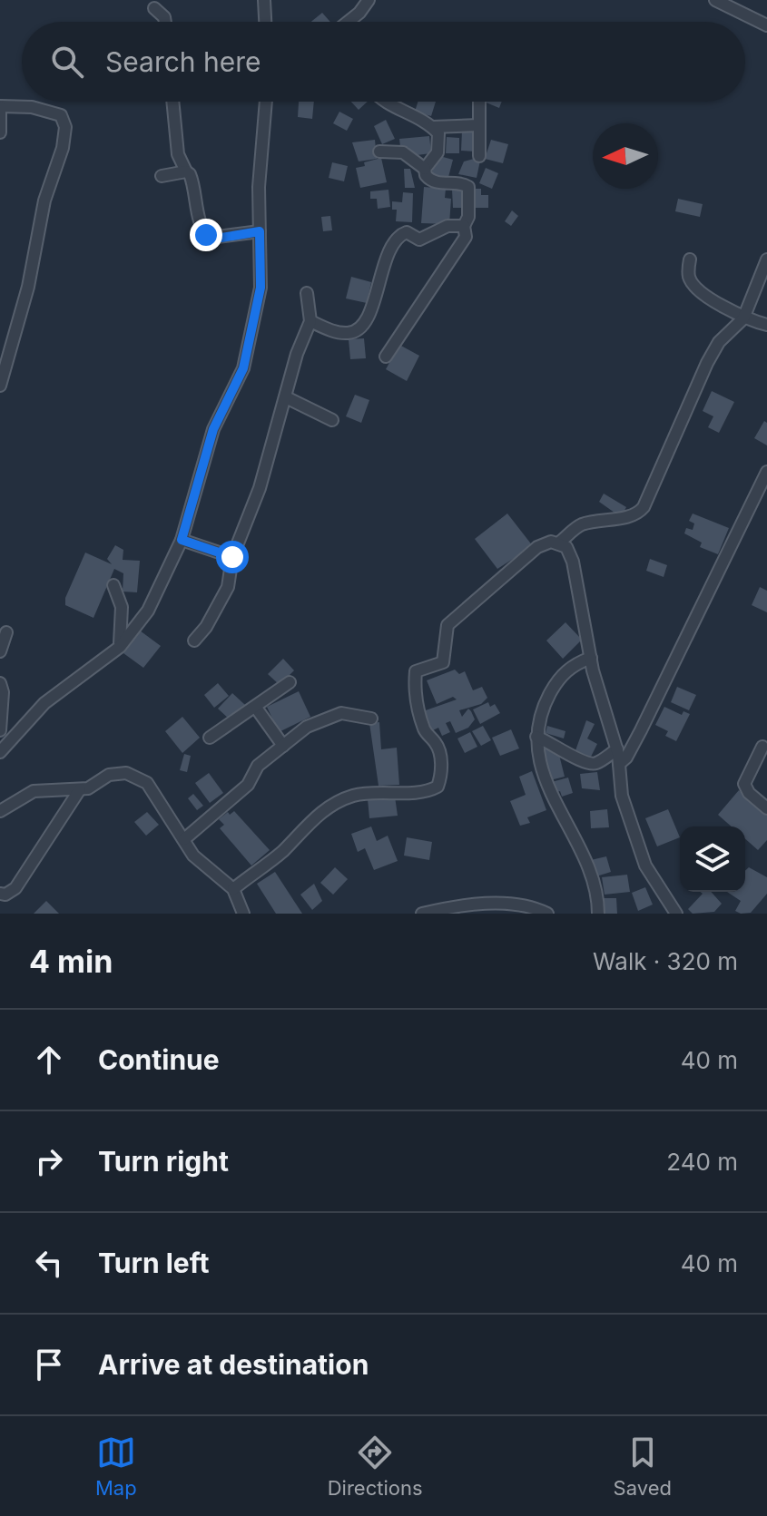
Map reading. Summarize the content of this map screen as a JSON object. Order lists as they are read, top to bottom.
{
  "north": "left",
  "page": {
    "search": "Search here",
    "heading": ["4 min", "Walk · 320 m"],
    "list": [
      ["Continue", "40 m"],
      ["Turn right", "240 m"],
      ["Turn left", "40 m"],
      "Arrive at destination"
    ],
    "nav": ["Map", "Directions", "Saved"]
  }
}
